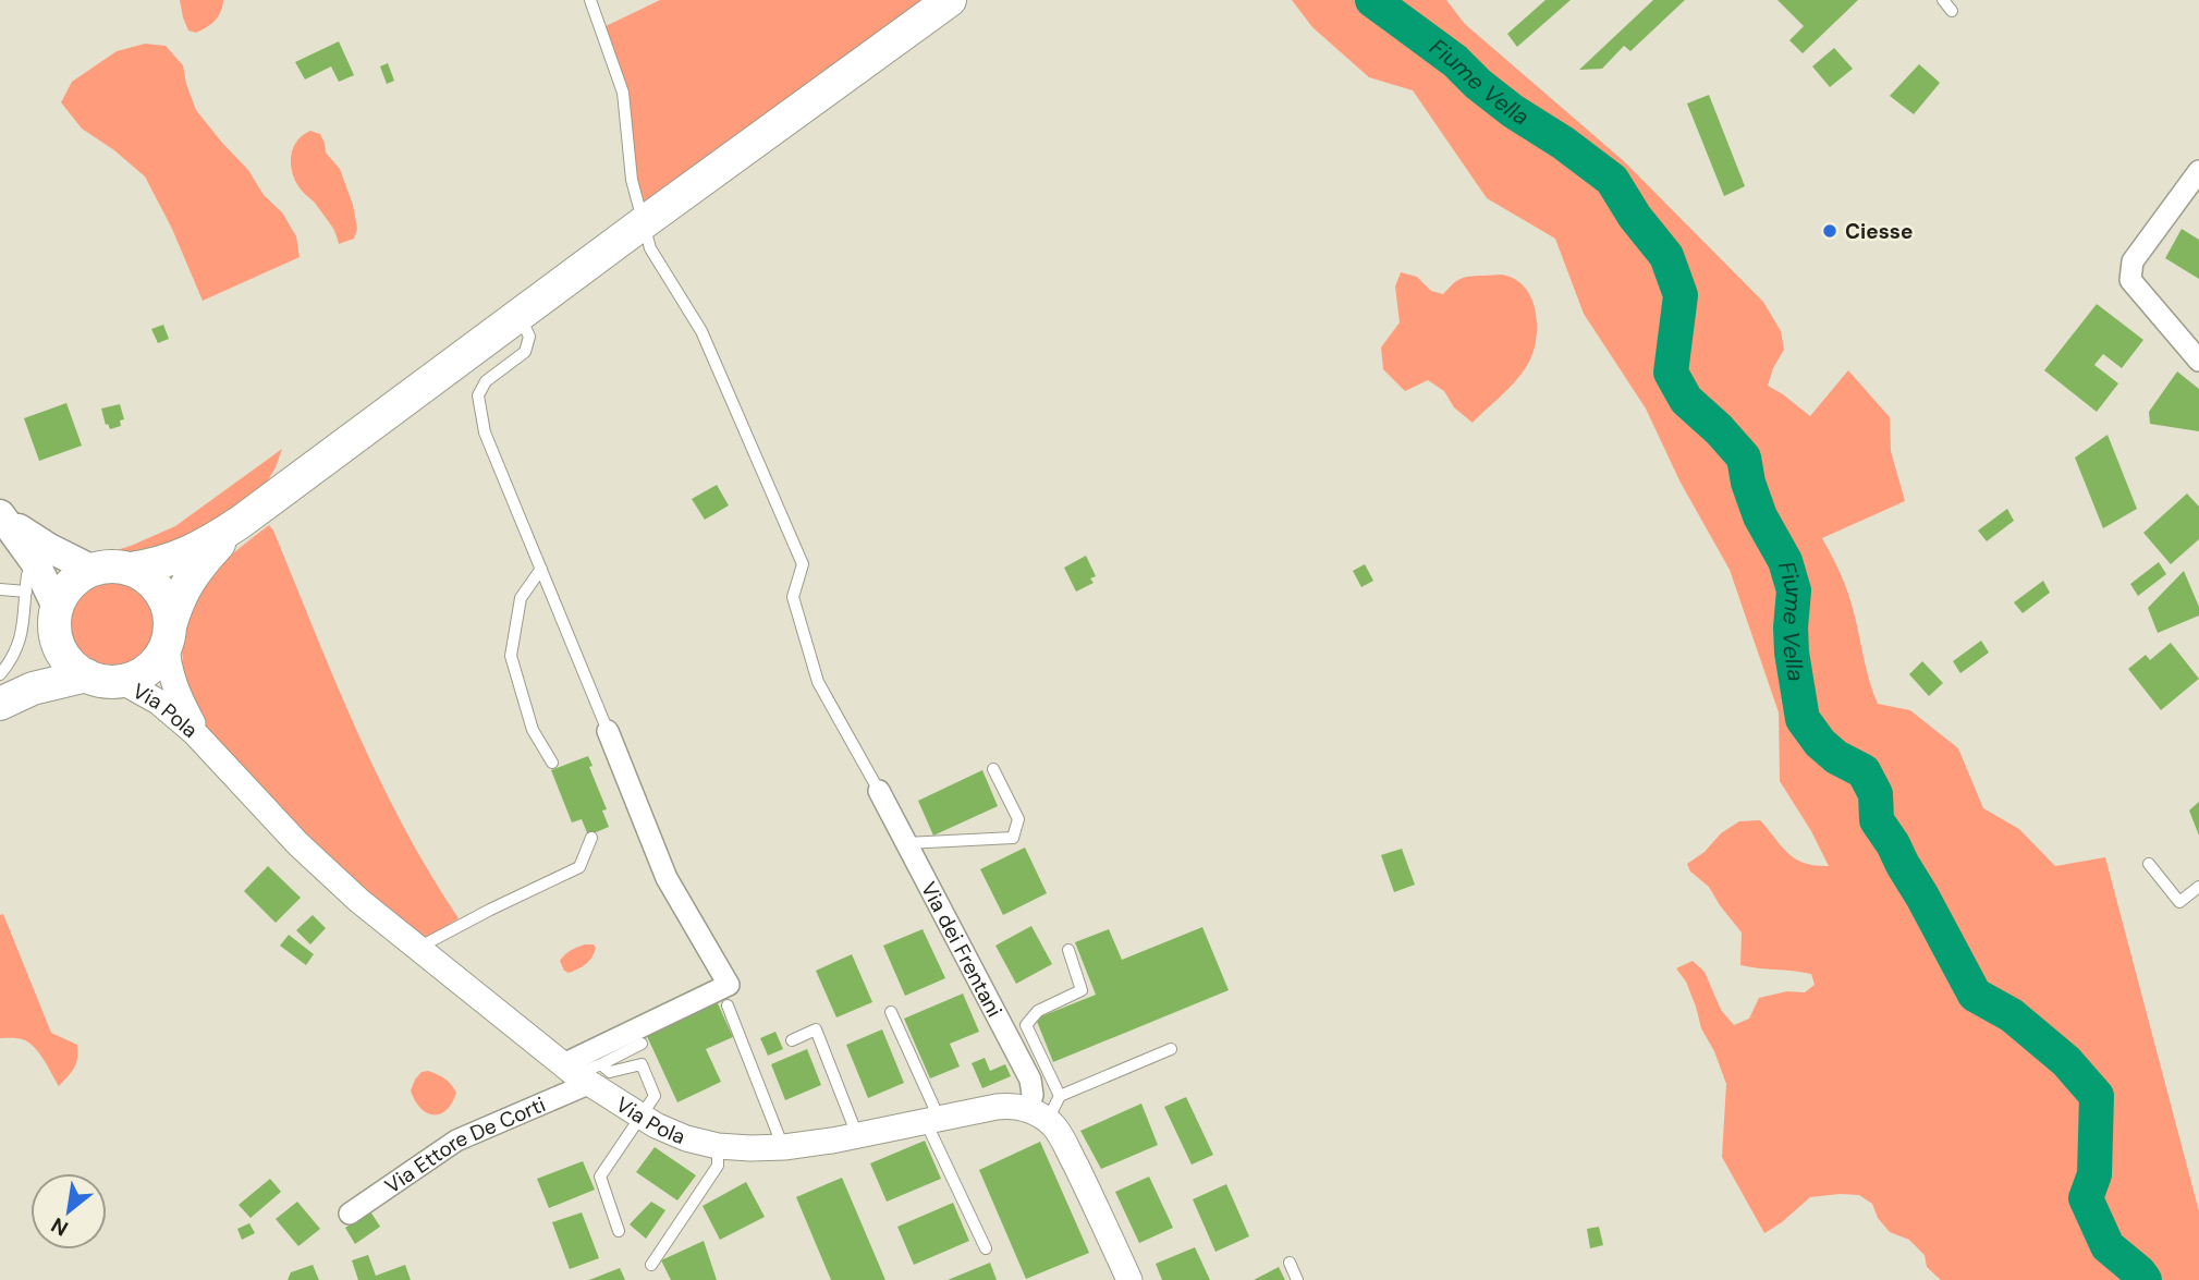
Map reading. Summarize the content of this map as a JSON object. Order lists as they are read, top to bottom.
{
  "streets": {
    "street": ["Via Pola", "Via dei Frentani", "Via Ettore De Corti"]
  },
  "crossings": [
    ["Via Pola", "Via dei Frentani"],
    ["Via Pola", "Via Ettore De Corti"]
  ],
  "water": ["Fiume Vella"],
  "places": ["Ciesse"],
  "north": "bottom left"
}
